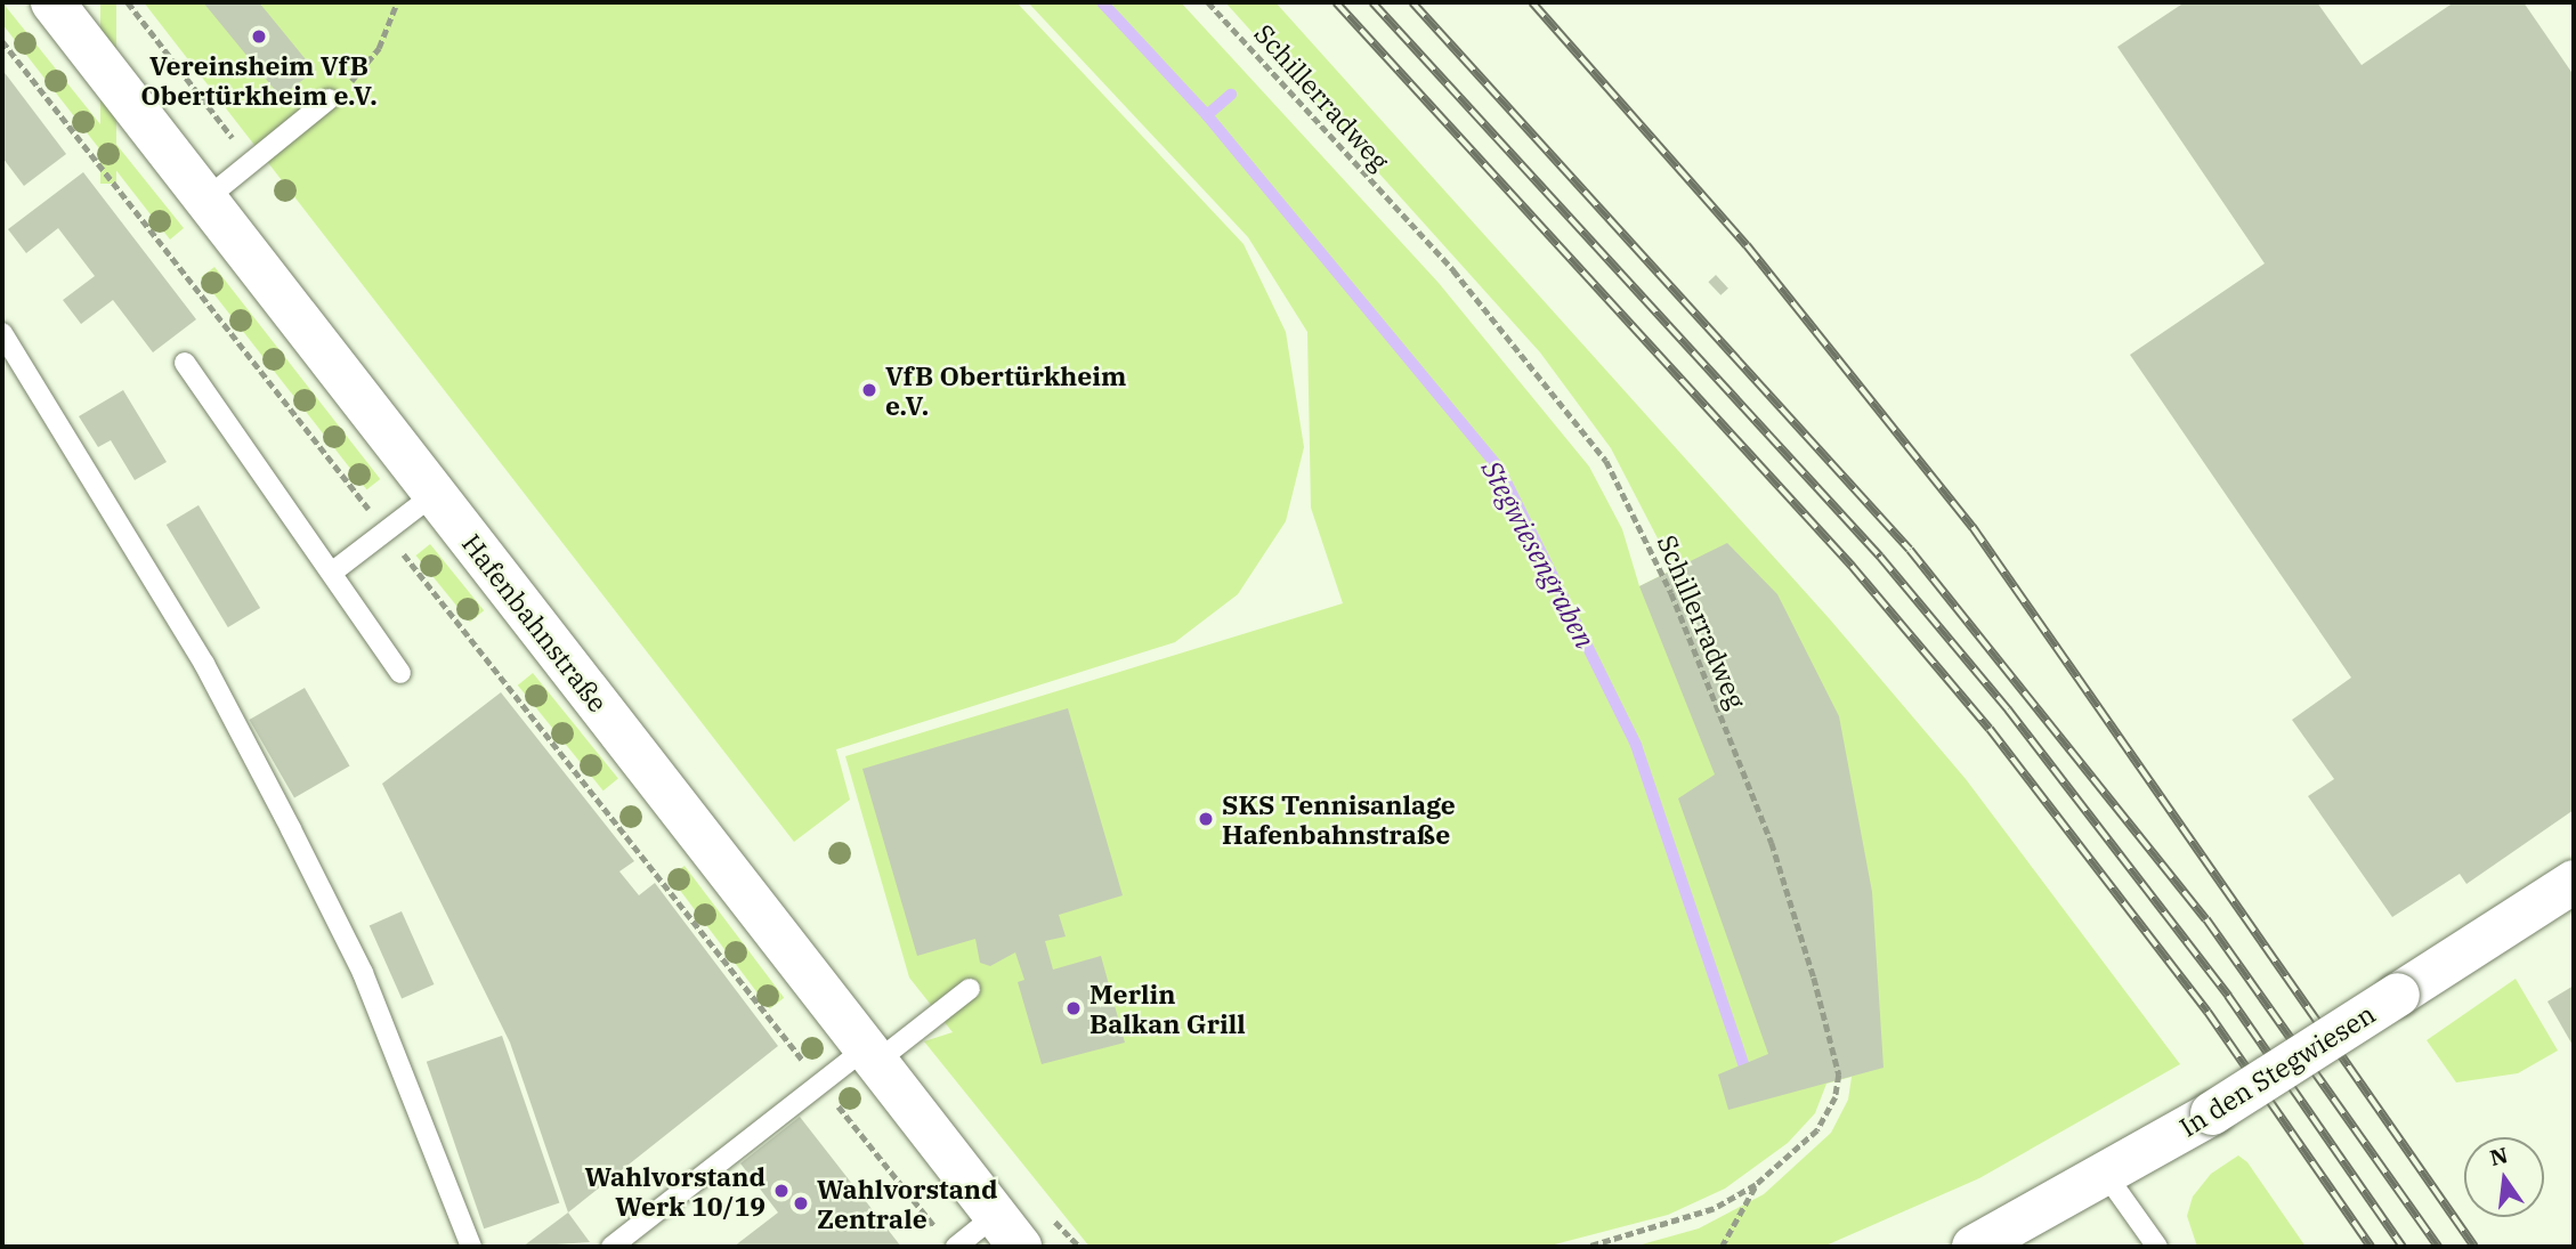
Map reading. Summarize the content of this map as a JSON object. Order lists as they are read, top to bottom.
{
  "streets": {
    "main road": ["Hafenbahnstraße", "In den Stegwiesen"],
    "path": ["Schillerradweg"]
  },
  "water": ["Stegwiesengraben"],
  "places": [
    "Vereinsheim VfB Obertürkheim e.V.",
    "VfB Obertürkheim e.V.",
    "SKS Tennisanlage Hafenbahnstraße",
    "Merlin Balkan Grill",
    "Wahlvorstand Werk 10/19",
    "Wahlvorstand Zentrale"
  ],
  "north": "top"
}
